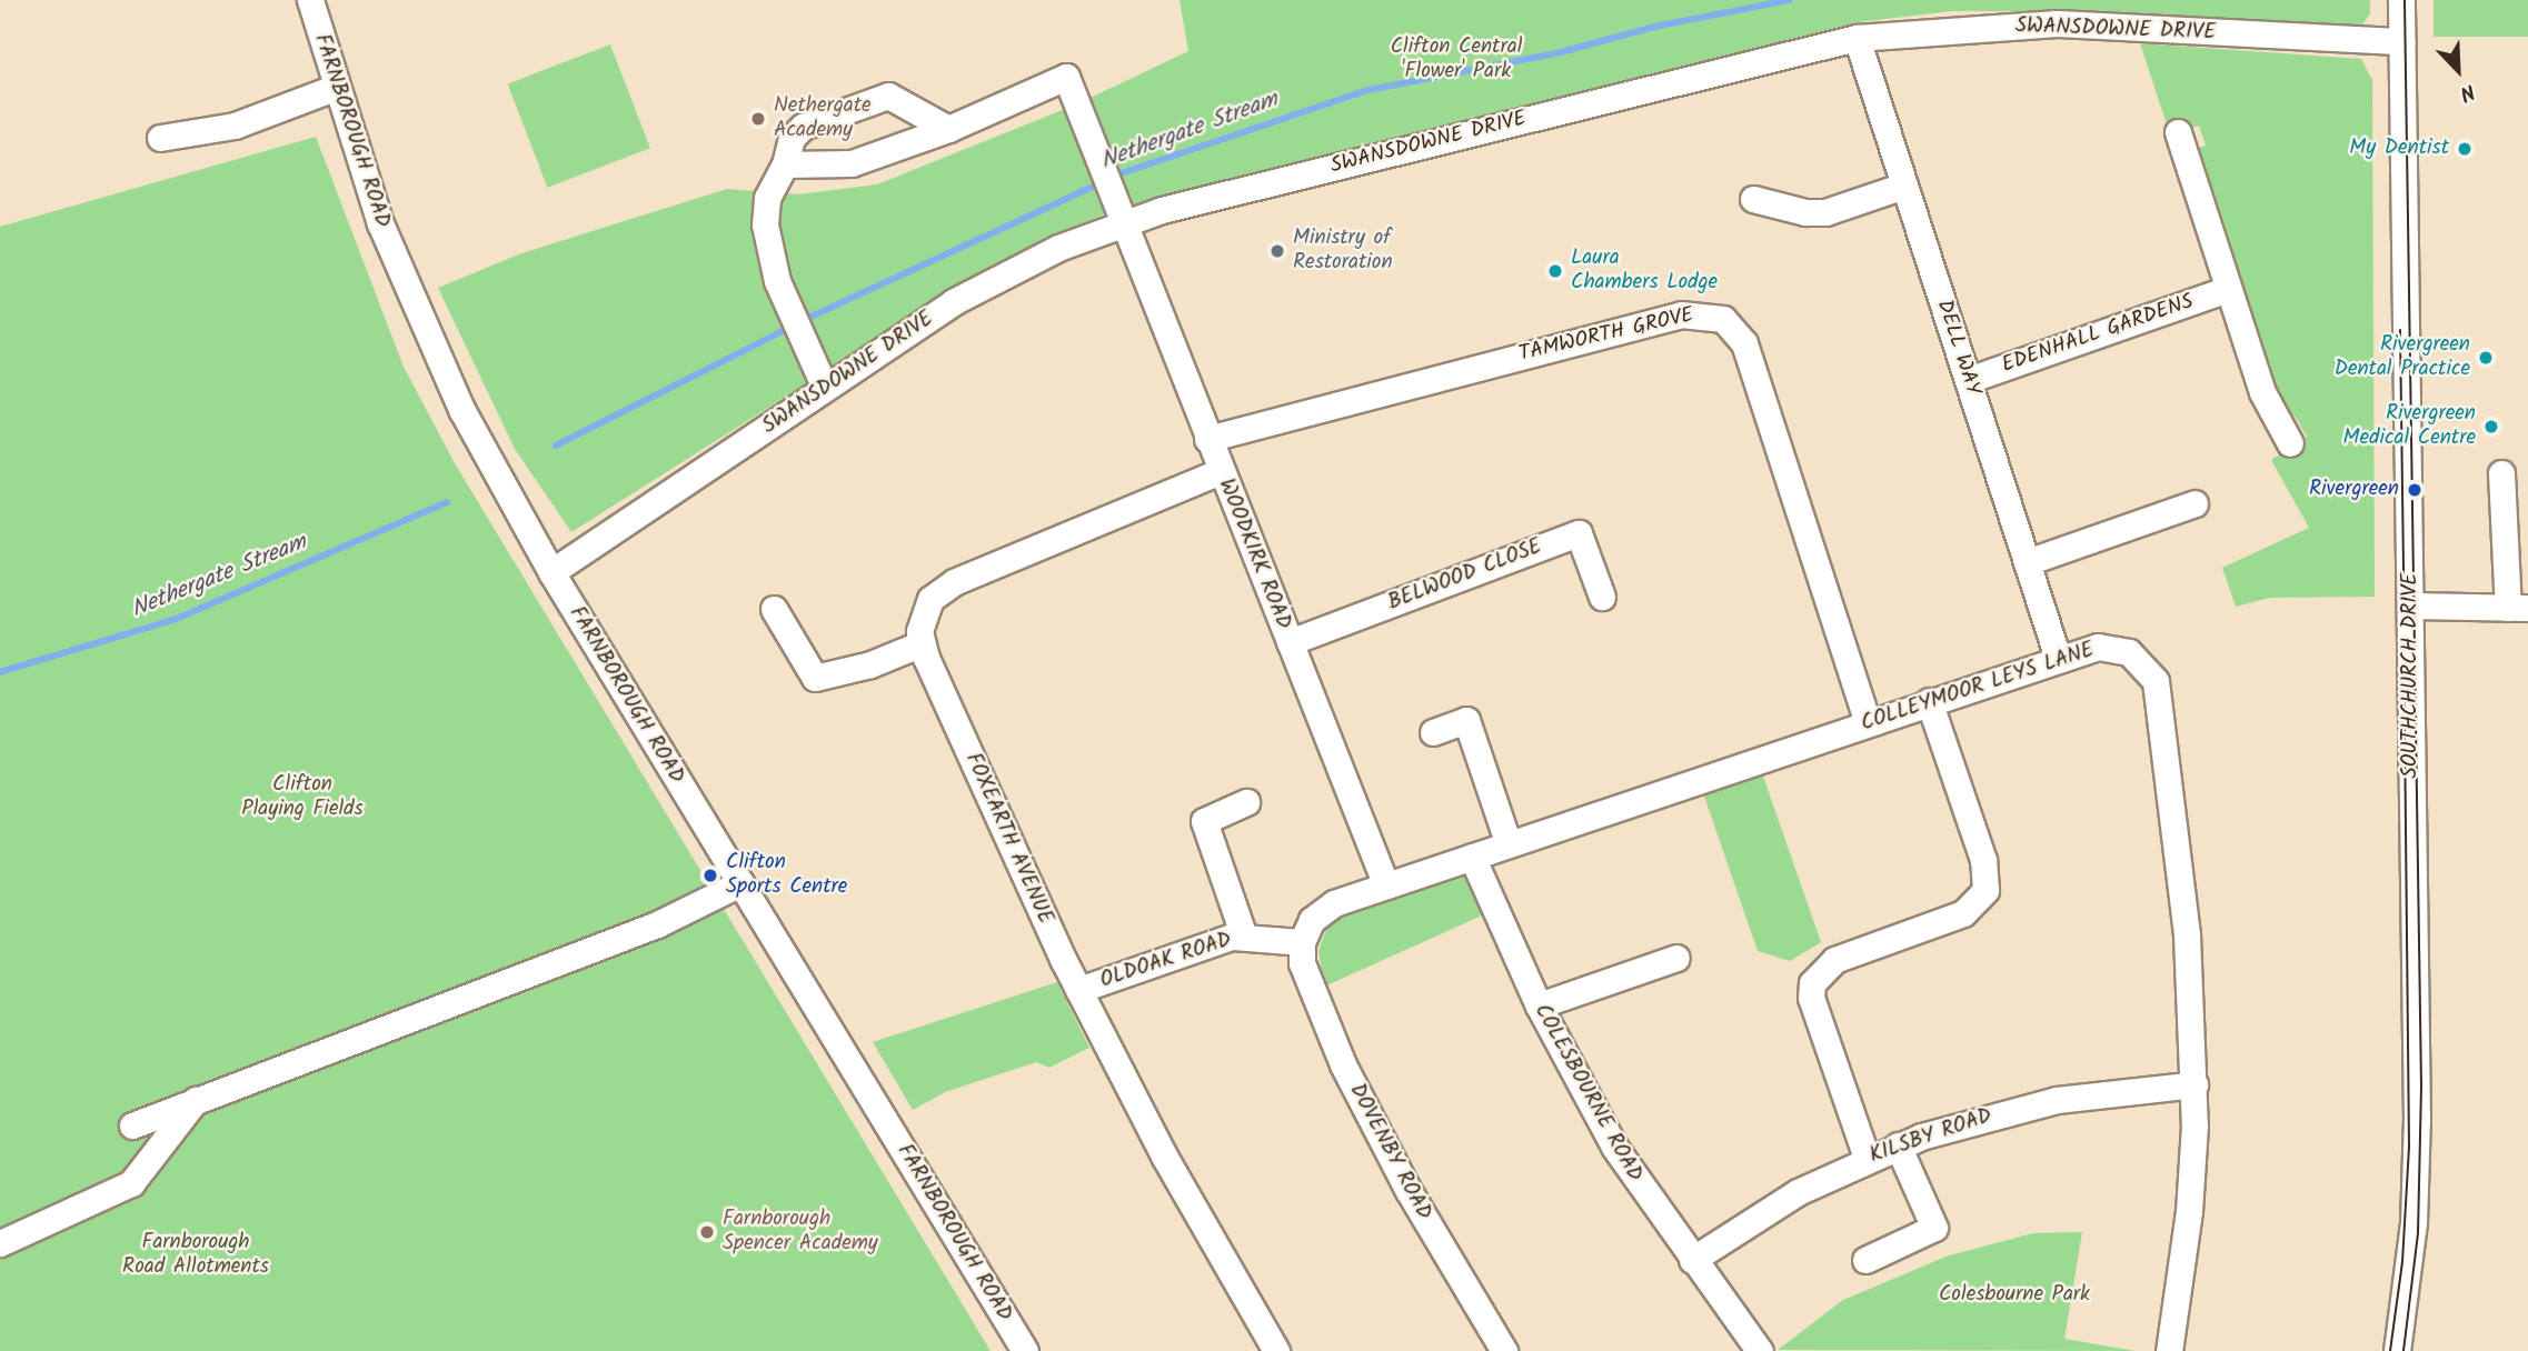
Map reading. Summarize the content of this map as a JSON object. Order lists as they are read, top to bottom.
{
  "streets": {
    "street": [
      "SWANSDOWNE DRIVE",
      "FARNBOROUGH ROAD",
      "EDENHALL GARDENS",
      "TAMWORTH GROVE",
      "DELL WAY",
      "WOODKIRK ROAD",
      "BELWOOD CLOSE",
      "SOUTHCHURCH DRIVE",
      "COLLEYMOOR LEYS LANE",
      "FOXEARTH AVENUE",
      "OLDOAK ROAD",
      "COLESBOURNE ROAD",
      "KILSBY ROAD",
      "DOVENBY ROAD"
    ]
  },
  "crossings": [
    ["SWANSDOWNE DRIVE", "FARNBOROUGH ROAD"],
    ["SWANSDOWNE DRIVE", "DELL WAY"],
    ["SWANSDOWNE DRIVE", "WOODKIRK ROAD"],
    ["SWANSDOWNE DRIVE", "SOUTHCHURCH DRIVE"],
    ["EDENHALL GARDENS", "DELL WAY"],
    ["TAMWORTH GROVE", "WOODKIRK ROAD"],
    ["TAMWORTH GROVE", "COLLEYMOOR LEYS LANE"],
    ["DELL WAY", "COLLEYMOOR LEYS LANE"],
    ["WOODKIRK ROAD", "BELWOOD CLOSE"],
    ["WOODKIRK ROAD", "COLLEYMOOR LEYS LANE"],
    ["COLLEYMOOR LEYS LANE", "OLDOAK ROAD"],
    ["COLLEYMOOR LEYS LANE", "COLESBOURNE ROAD"],
    ["COLLEYMOOR LEYS LANE", "KILSBY ROAD"],
    ["COLLEYMOOR LEYS LANE", "DOVENBY ROAD"],
    ["FOXEARTH AVENUE", "OLDOAK ROAD"],
    ["OLDOAK ROAD", "DOVENBY ROAD"],
    ["COLESBOURNE ROAD", "KILSBY ROAD"]
  ],
  "water": ["Nethergate Stream"],
  "parks": [
    "Clifton Central 'Flower' Park",
    "Clifton Playing Fields",
    "Farnborough Road Allotments",
    "Colesbourne Park"
  ],
  "places": [
    "Nethergate Academy",
    "My Dentist",
    "Ministry of Restoration",
    "Laura Chambers Lodge",
    "Rivergreen Dental Practice",
    "Rivergreen Medical Centre",
    "Rivergreen",
    "Clifton Sports Centre",
    "Farnborough Spencer Academy"
  ],
  "north": "bottom right"
}
